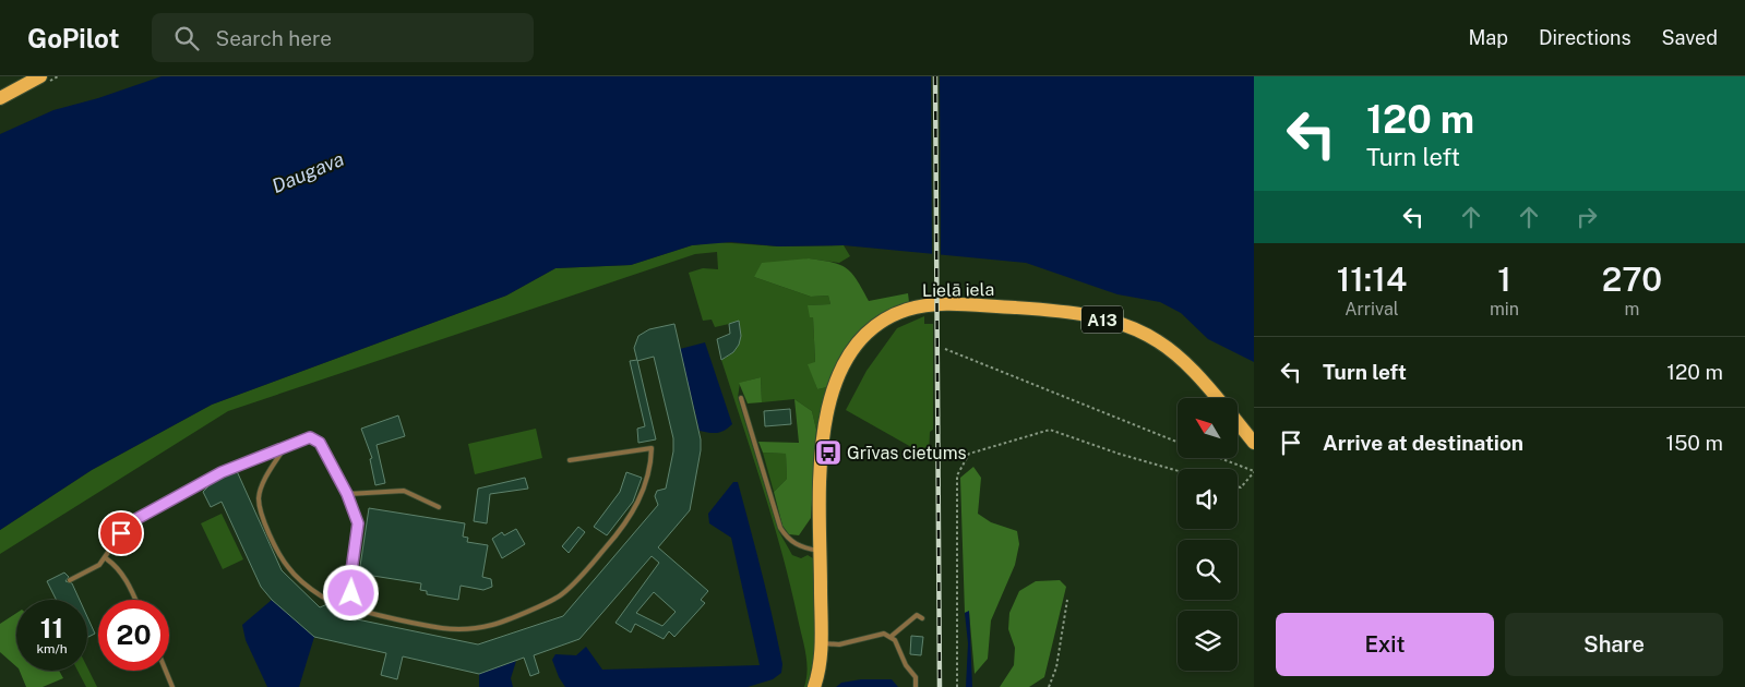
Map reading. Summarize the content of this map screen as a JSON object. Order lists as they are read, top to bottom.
{
  "streets": {
    "main road": ["Lielā iela", "A13"]
  },
  "water": ["Daugava"],
  "places": {
    "bus stop": ["Grīvas cietums"]
  },
  "north": "top left",
  "page": {
    "header": "GoPilot",
    "search": "Search here",
    "nav": ["Map", "Directions", "Saved"],
    "turn": ["120 m", "Turn left"],
    "eta": [
      "11:14",
      "Arrival",
      "1",
      "min",
      "270",
      "m"
    ],
    "list": [
      {
        "name": "Turn left",
        "value": "120 m"
      },
      {
        "name": "Arrive at destination",
        "value": "150 m"
      }
    ],
    "speed": "11 km/h",
    "limit": "20",
    "buttons": ["Exit", "Share"]
  }
}
